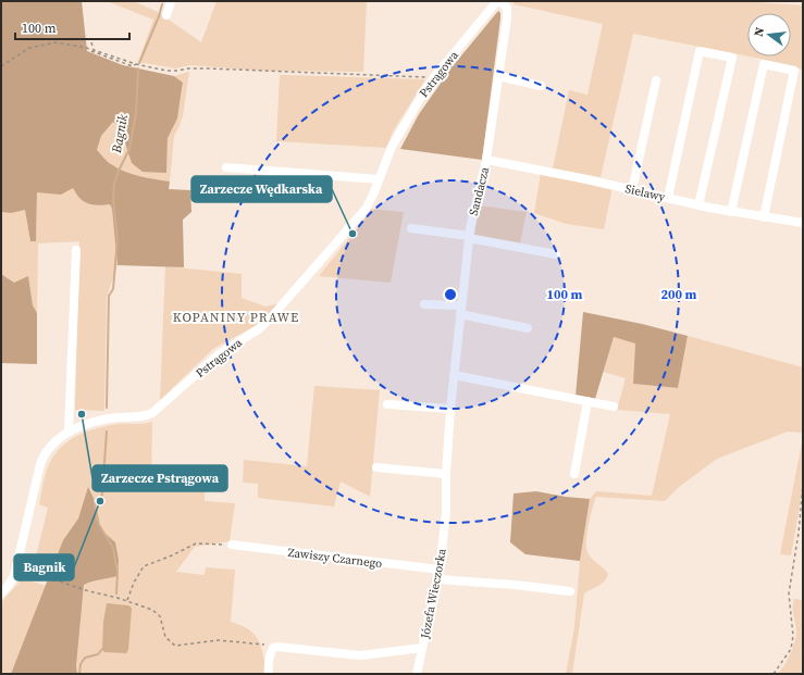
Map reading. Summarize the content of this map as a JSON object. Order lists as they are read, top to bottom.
{
  "streets": {
    "street": [
      "Pstrągowa",
      "Sandacza",
      "Sielawy",
      "Zawiszy Czarnego",
      "Józefa Wieczorka"
    ]
  },
  "crossings": [
    ["Pstrągowa", "Sandacza"],
    ["Sandacza", "Sielawy"],
    ["Sandacza", "Józefa Wieczorka"],
    ["Zawiszy Czarnego", "Józefa Wieczorka"]
  ],
  "districts": ["KOPANINY PRAWE"],
  "water": ["Bagnik"],
  "places": ["Zarzecze Wędkarska", "Zarzecze Pstrągowa", "Bagnik"],
  "scale_bar": "100 m",
  "north": "left",
  "rings": ["100 m", "200 m"]
}
